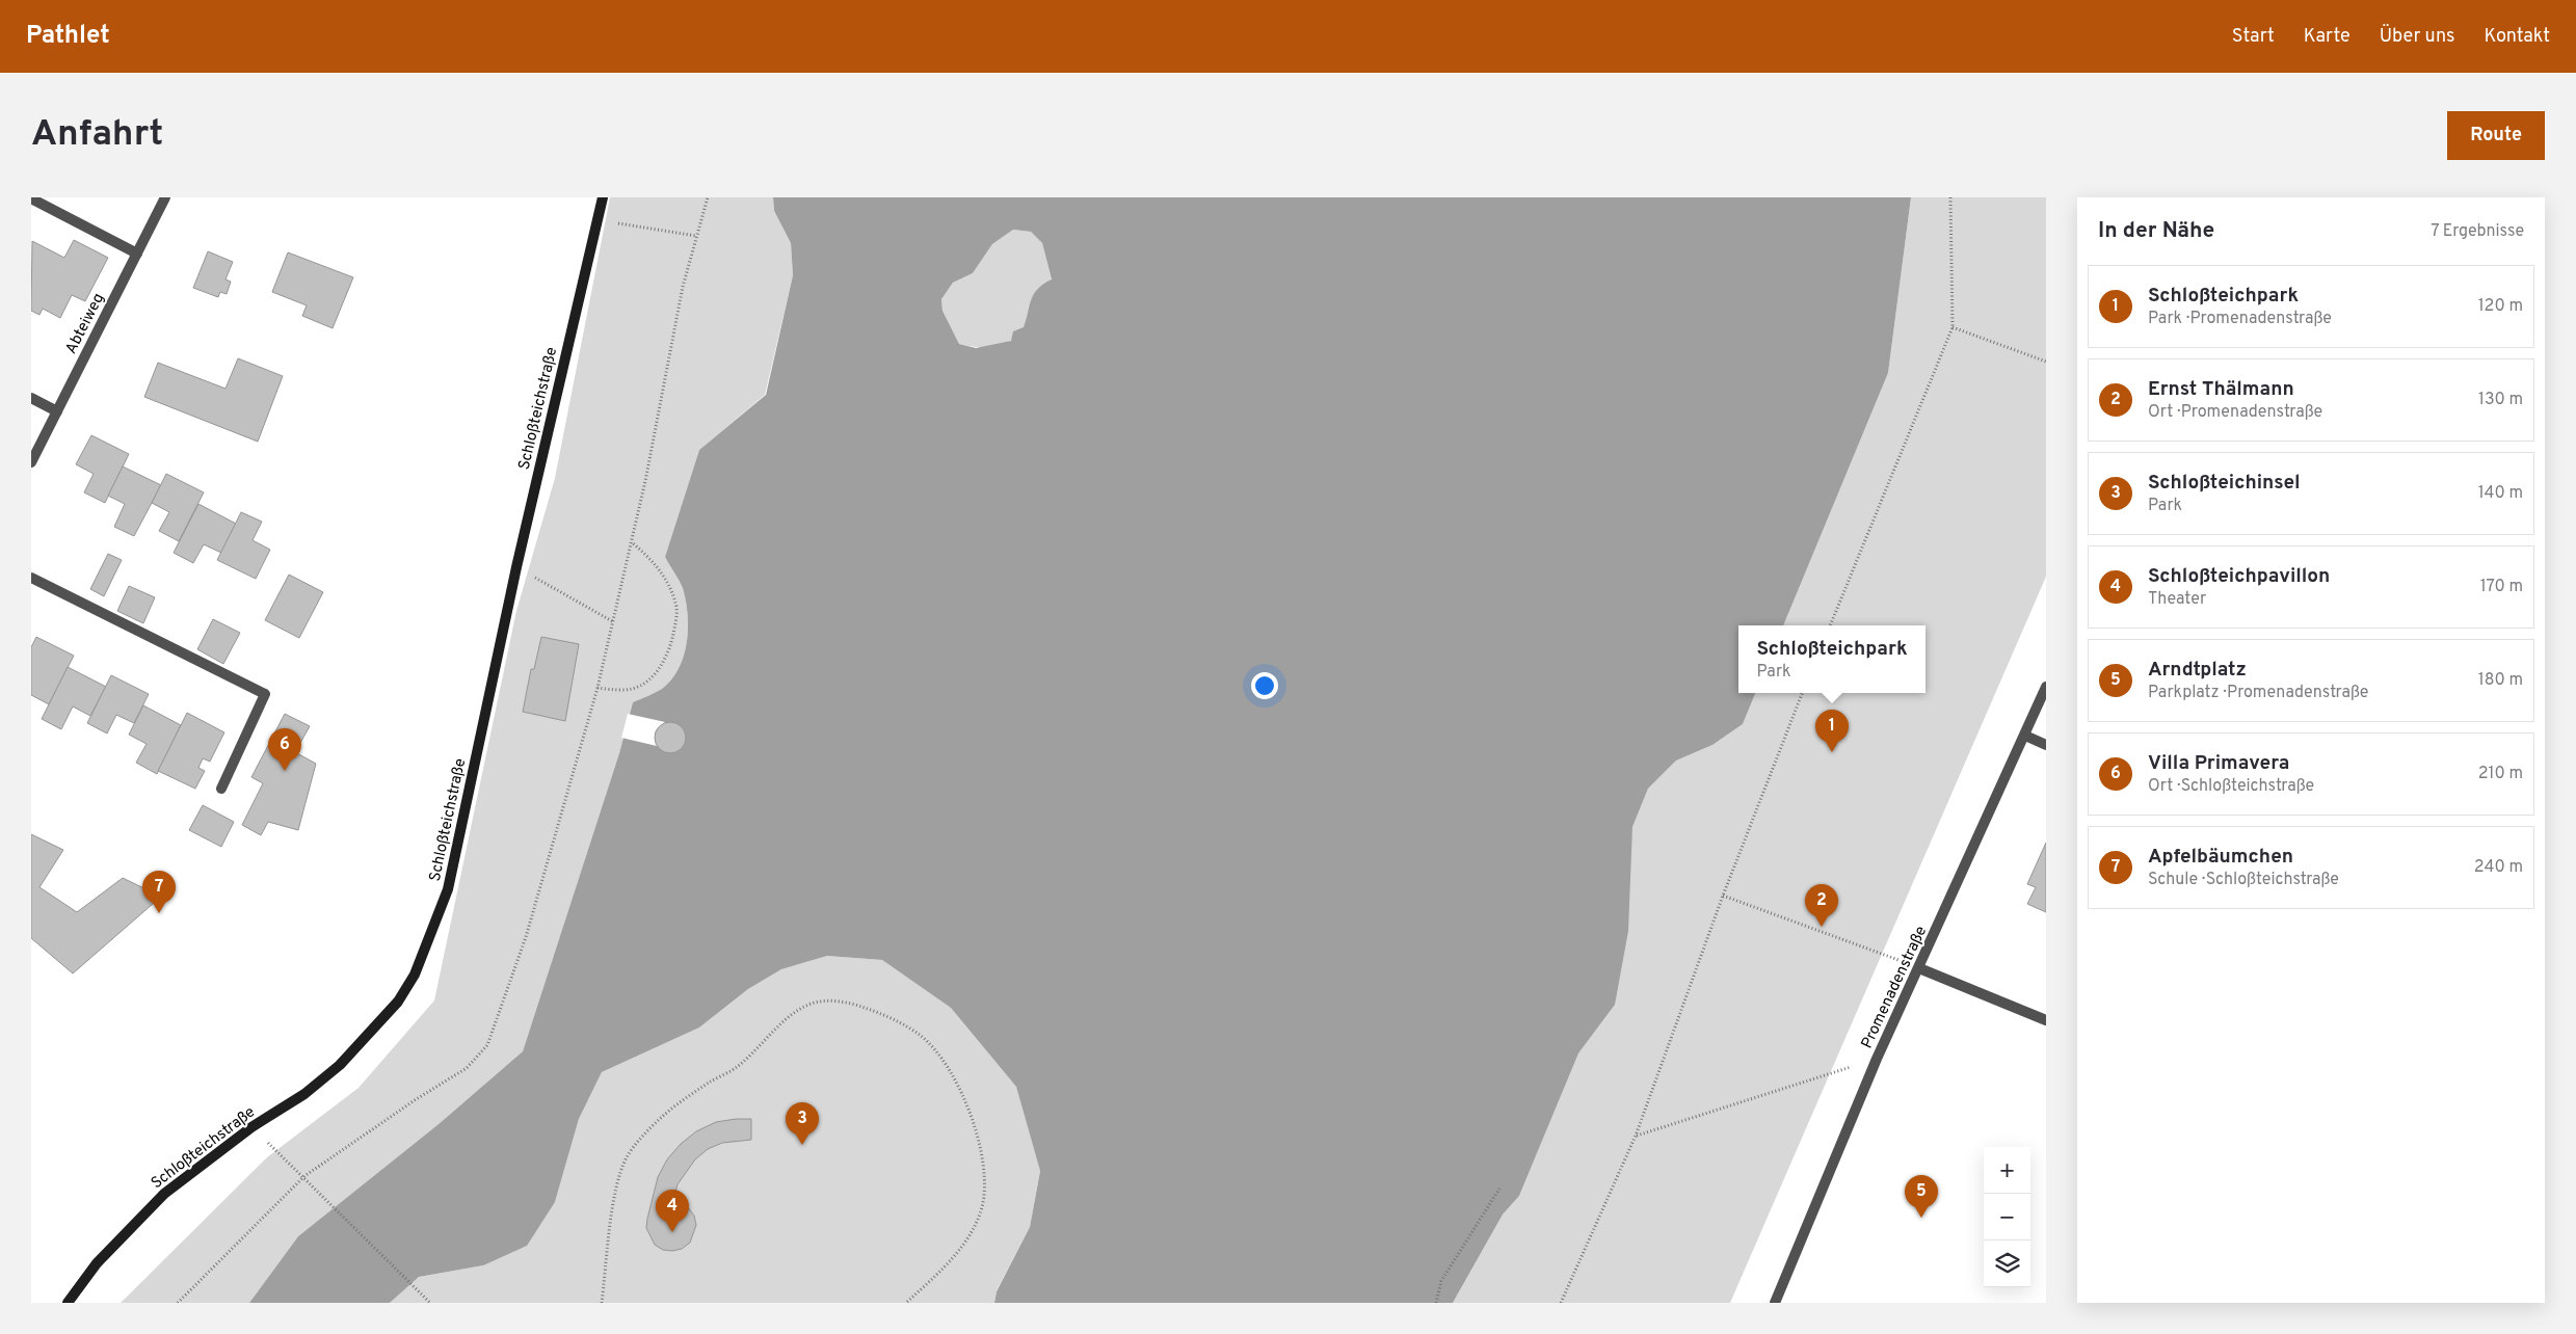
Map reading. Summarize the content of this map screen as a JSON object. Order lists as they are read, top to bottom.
{
  "streets": {
    "main road": ["Schloßteichstraße"],
    "street": ["Abteiweg", "Promenadenstraße"]
  },
  "page": {
    "header": "Pathlet",
    "nav": [
      "Start",
      "Karte",
      "Über uns",
      "Kontakt"
    ],
    "buttons": "Route",
    "title": "Anfahrt",
    "heading": ["In der Nähe", "7 Ergebnisse"],
    "list": [
      {
        "mark": "1",
        "name": "Schloßteichpark",
        "note": "Park · Promenadenstraße",
        "value": "120 m"
      },
      {
        "mark": "2",
        "name": "Ernst Thälmann",
        "note": "Ort · Promenadenstraße",
        "value": "130 m"
      },
      {
        "mark": "3",
        "name": "Schloßteichinsel",
        "note": "Park",
        "value": "140 m"
      },
      {
        "mark": "4",
        "name": "Schloßteichpavillon",
        "note": "Theater",
        "value": "170 m"
      },
      {
        "mark": "5",
        "name": "Arndtplatz",
        "note": "Parkplatz · Promenadenstraße",
        "value": "180 m"
      },
      {
        "mark": "6",
        "name": "Villa Primavera",
        "note": "Ort · Schloßteichstraße",
        "value": "210 m"
      },
      {
        "mark": "7",
        "name": "Apfelbäumchen",
        "note": "Schule · Schloßteichstraße",
        "value": "240 m"
      }
    ],
    "popup": ["Schloßteichpark", "Park"],
    "pins": [
      "1",
      "6",
      "7",
      "2",
      "3",
      "5",
      "4"
    ],
    "map_buttons": ["+", "−"]
  }
}
